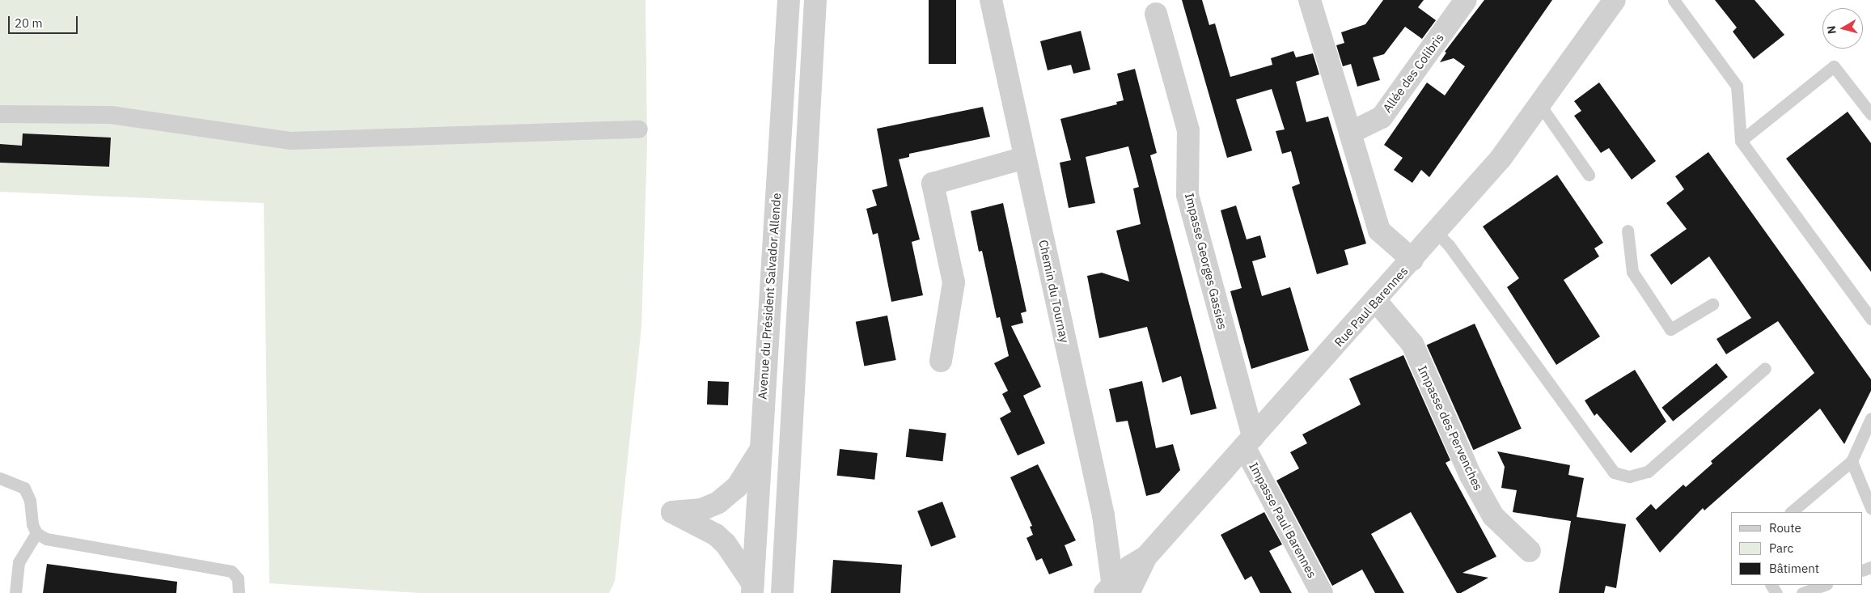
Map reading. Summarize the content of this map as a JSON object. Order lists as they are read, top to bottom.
{
  "streets": {
    "street": [
      "Allée des Colibris",
      "Impasse Georges Gassies",
      "Chemin du Tournay",
      "Avenue du Président Salvador Allende",
      "Rue Paul Barennes",
      "Impasse des Pervenches",
      "Impasse Paul Barennes"
    ]
  },
  "crossings": [
    ["Impasse Georges Gassies", "Rue Paul Barennes"],
    ["Impasse Georges Gassies", "Impasse Paul Barennes"],
    ["Chemin du Tournay", "Rue Paul Barennes"],
    ["Rue Paul Barennes", "Impasse des Pervenches"],
    ["Rue Paul Barennes", "Impasse Paul Barennes"]
  ],
  "legend": ["Route", "Parc", "Bâtiment"],
  "scale_bar": "20 m",
  "north": "left"
}
